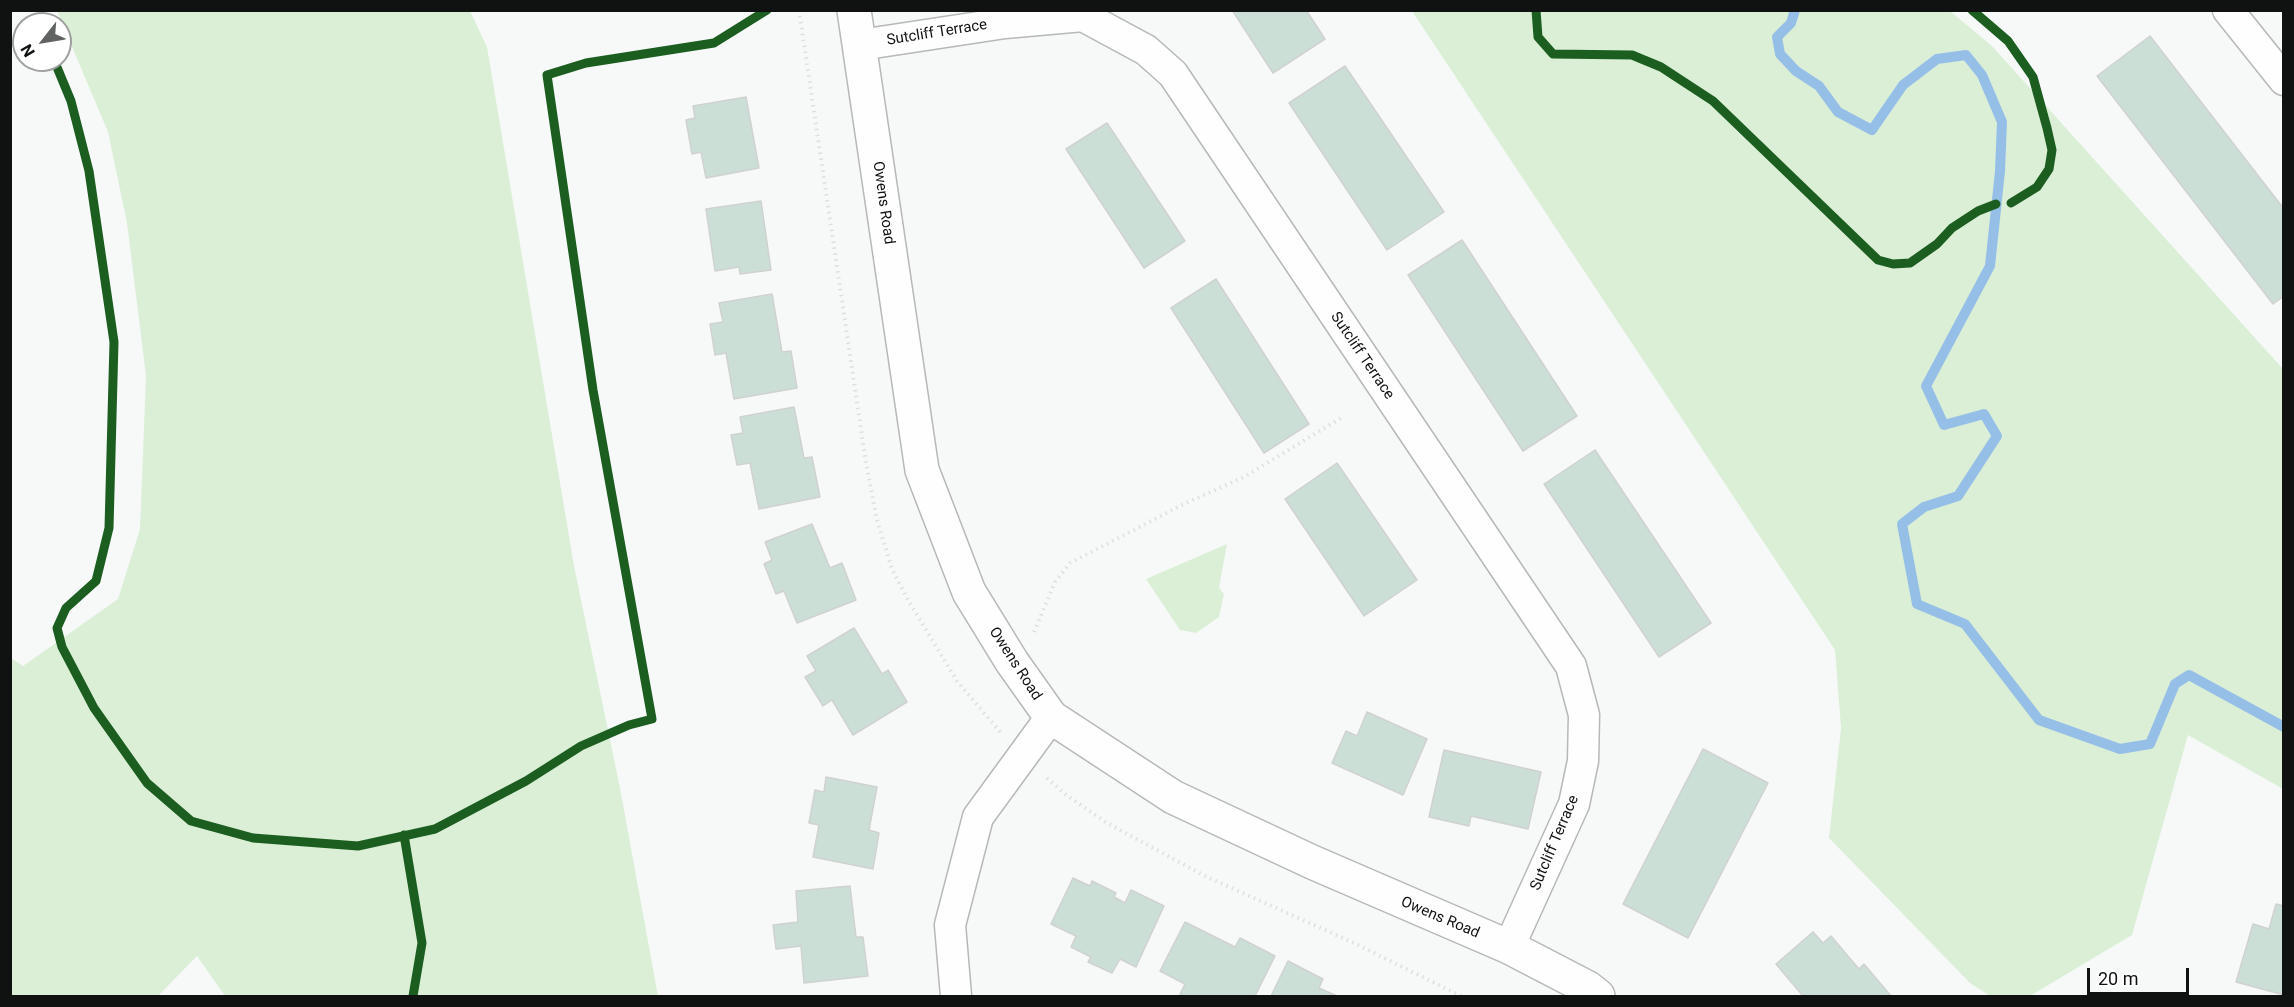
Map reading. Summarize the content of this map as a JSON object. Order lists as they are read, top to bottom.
{
  "streets": {
    "street": ["Sutcliff Terrace", "Owens Road"]
  },
  "crossings": [
    ["Sutcliff Terrace", "Owens Road"]
  ],
  "scale_bar": "20 m",
  "north": "bottom left"
}
